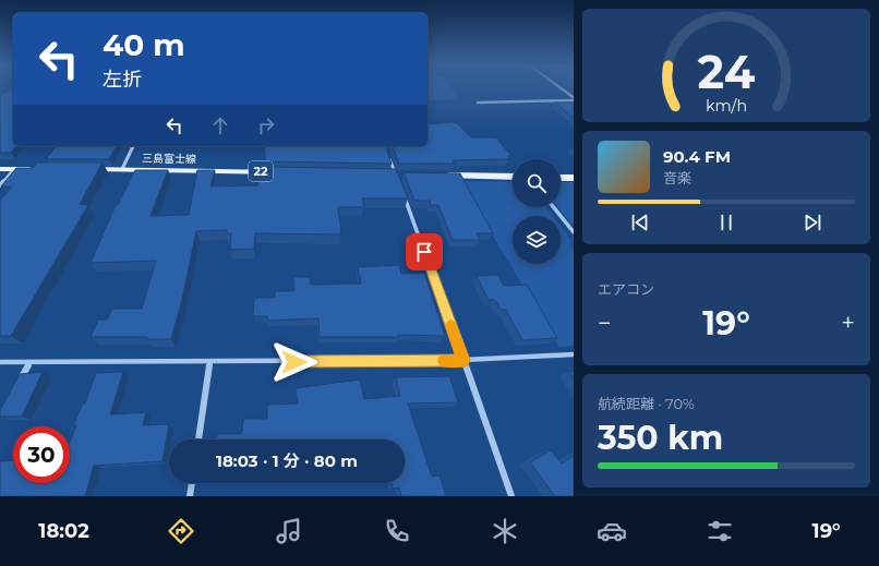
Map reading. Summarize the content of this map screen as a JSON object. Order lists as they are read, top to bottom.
{
  "streets": {
    "main road": ["三島富士線", "22"]
  },
  "page": {
    "turn": ["40 m", "左折"],
    "song": ["90.4 FM", "音楽"],
    "tile": [
      "エアコン",
      ["航続距離 · 70%", "350 km"]
    ],
    "heat": ["−", "19°", "+"],
    "limit": "30",
    "trip": "18:03 · 1 分 · 80 m",
    "tabs": ["18:02", "19°"],
    "gauge": ["24", "km/h"]
  }
}
